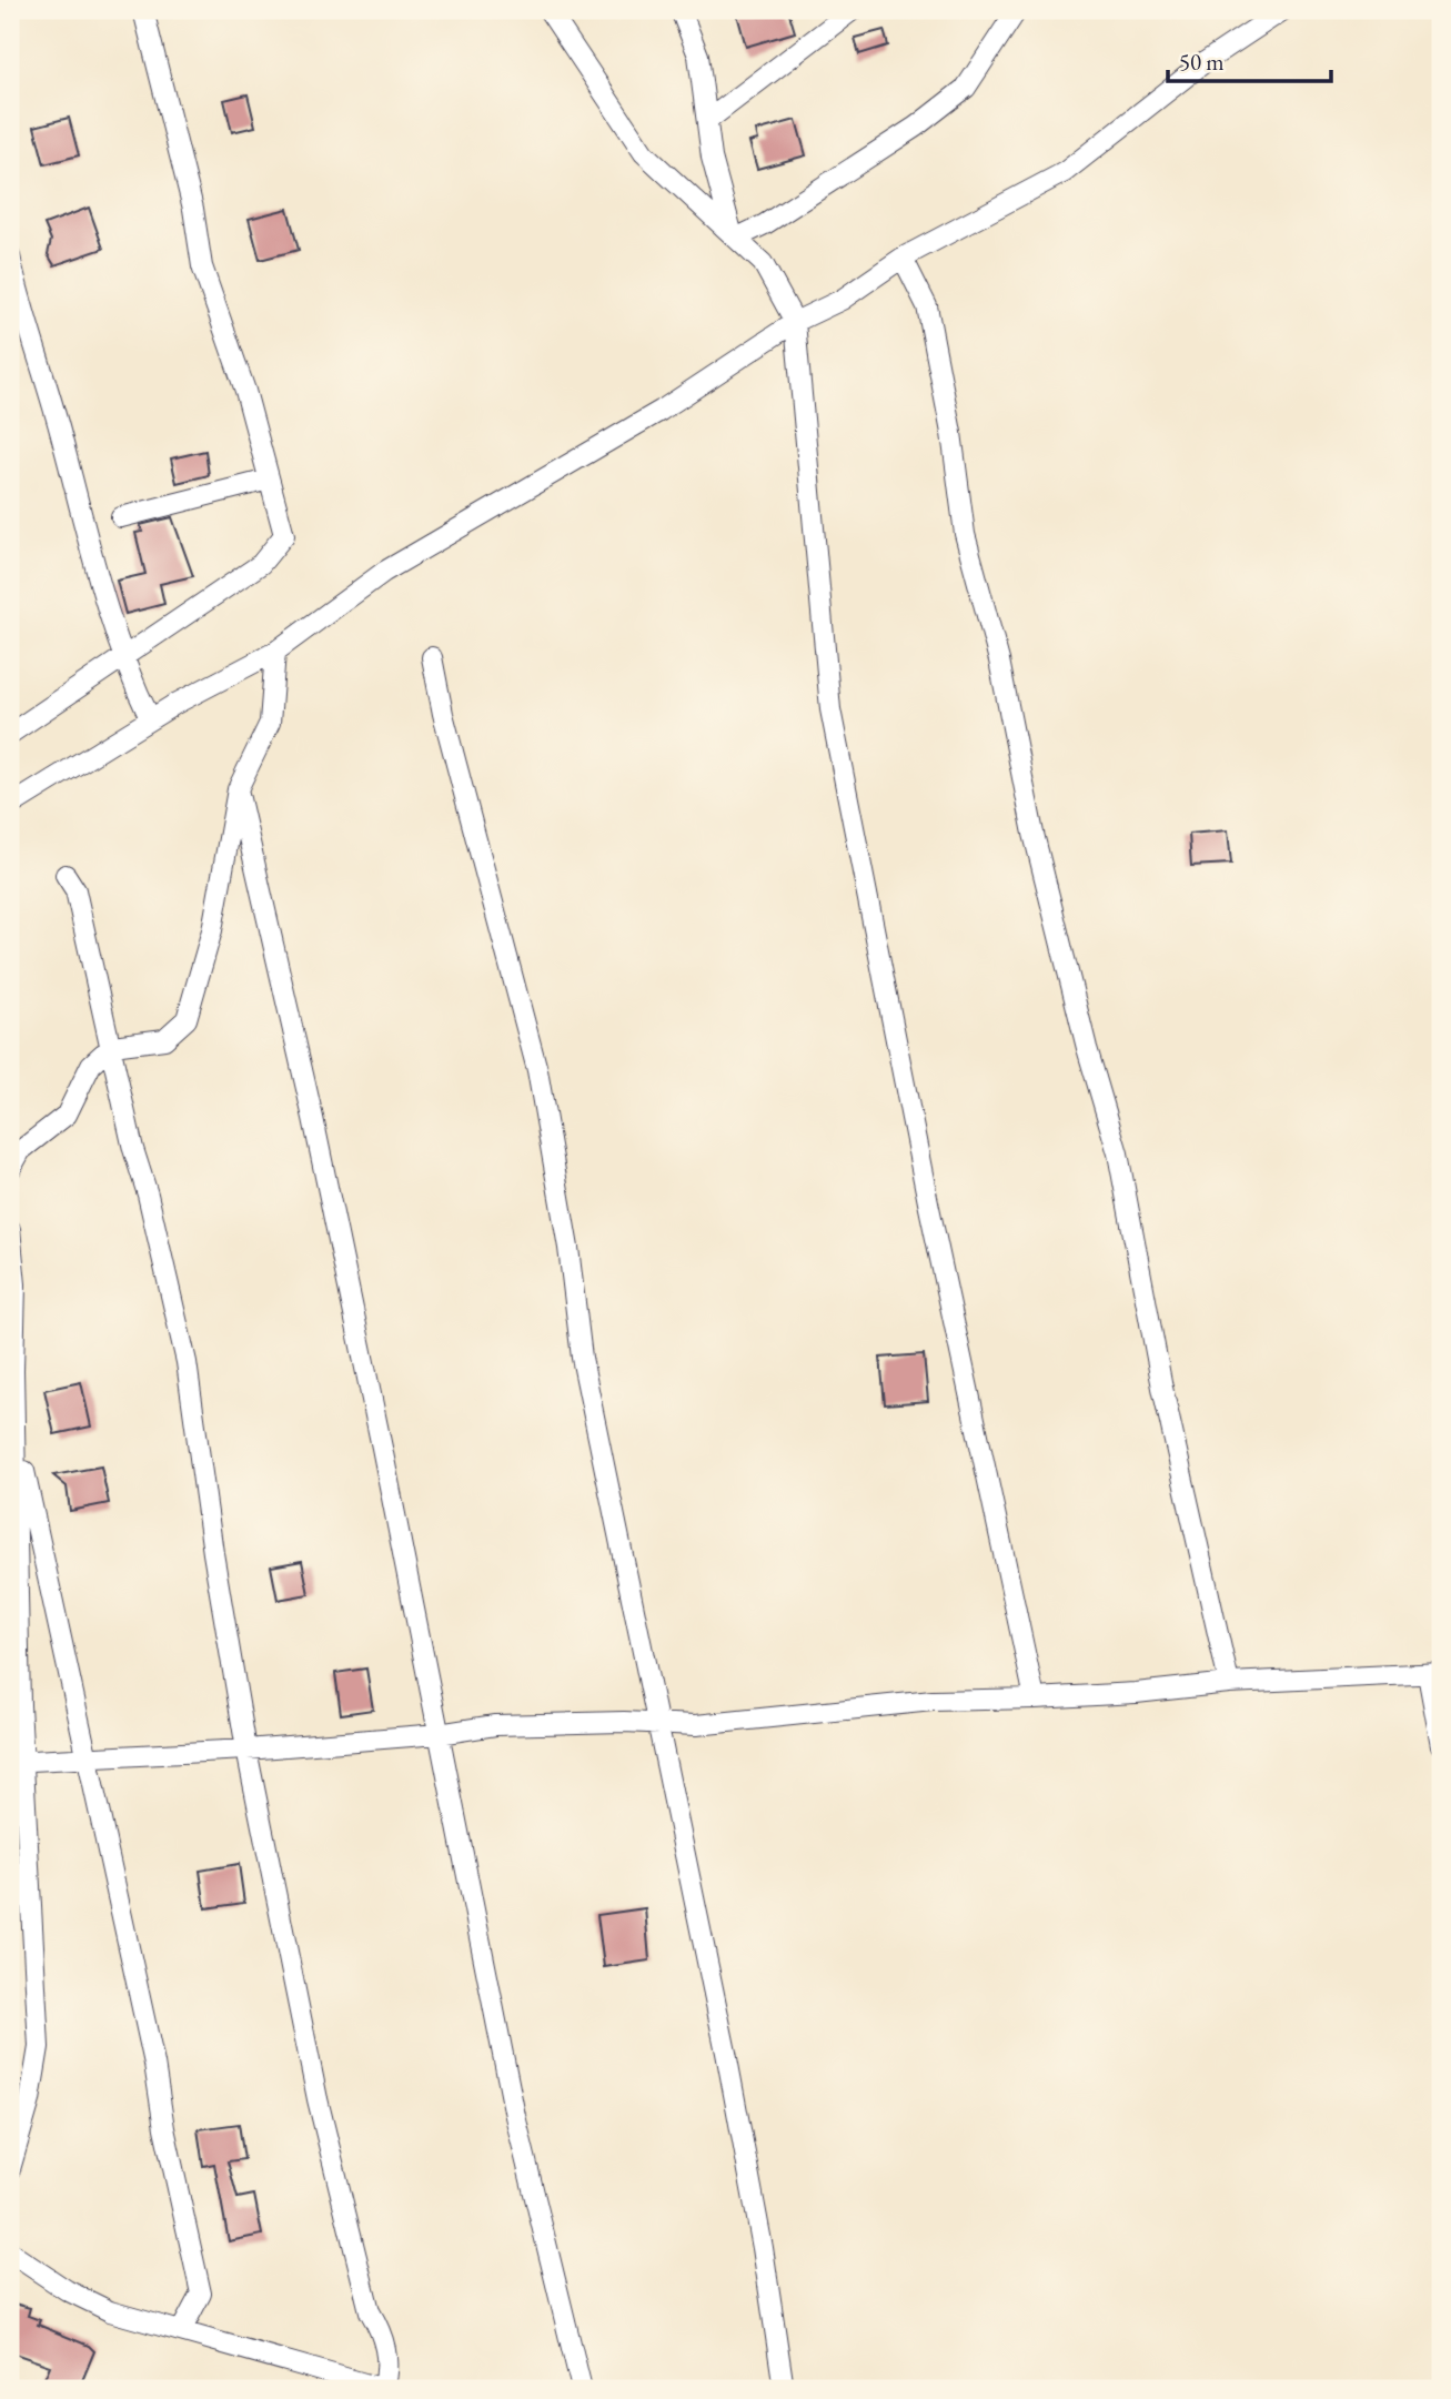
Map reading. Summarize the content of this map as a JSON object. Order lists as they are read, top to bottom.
{
  "scale_bar": "50 m"
}
